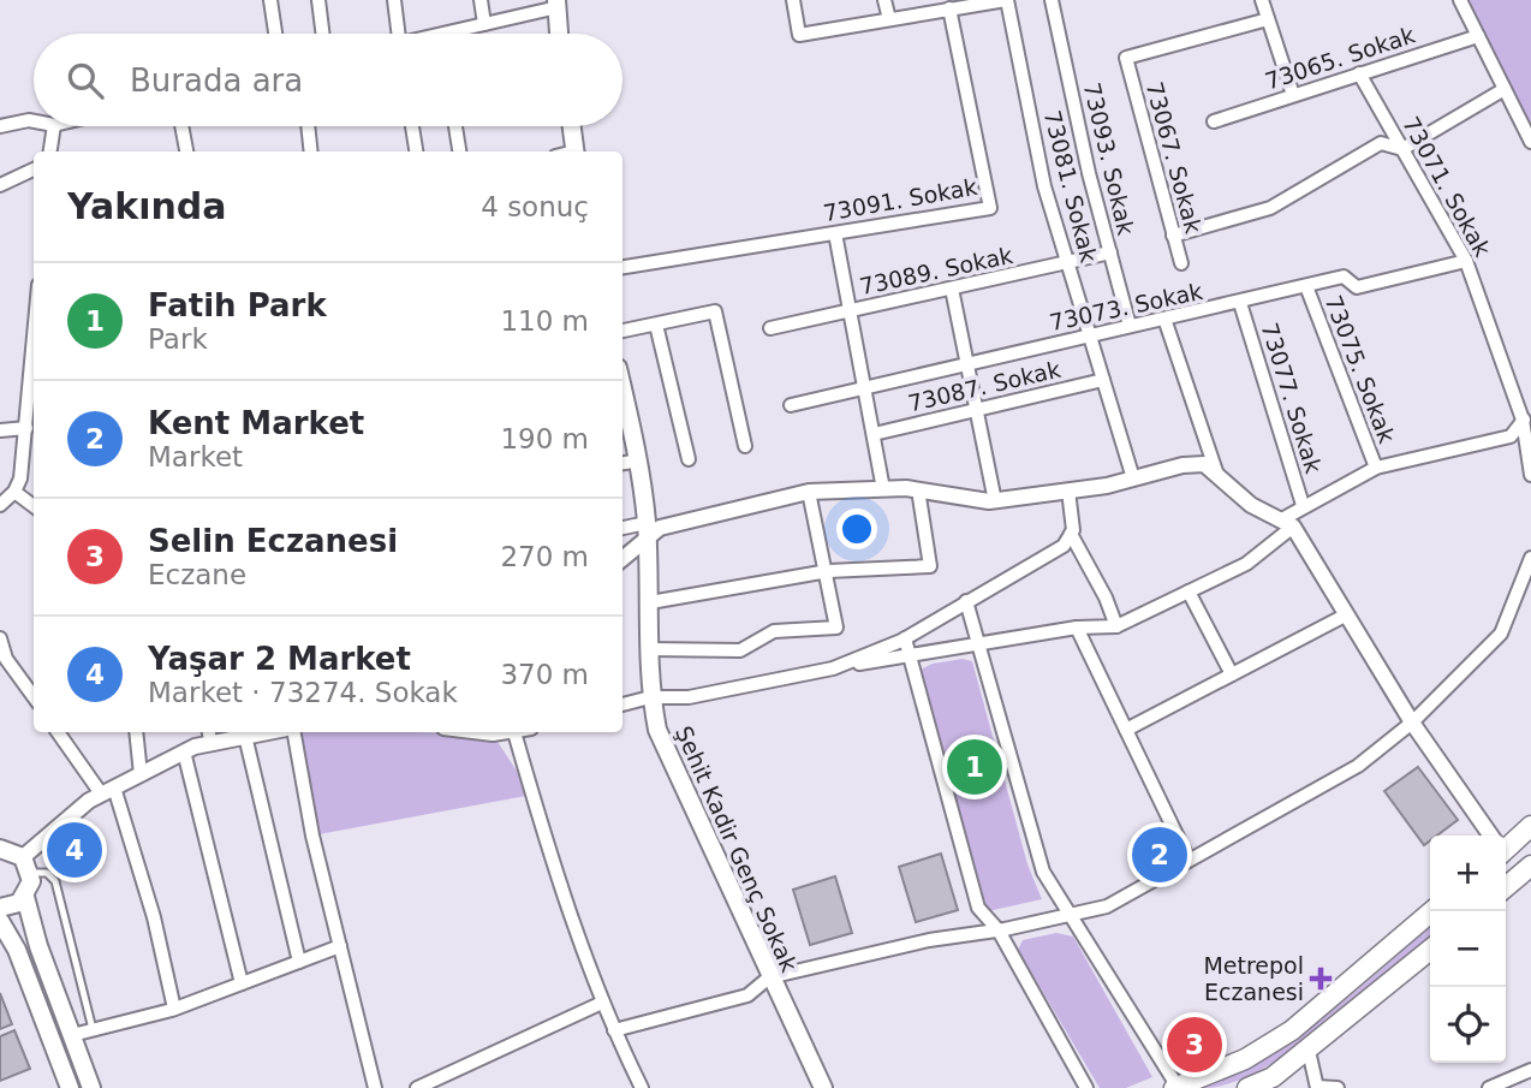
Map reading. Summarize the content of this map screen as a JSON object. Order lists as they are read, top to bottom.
{
  "streets": {
    "main road": ["Şehit Kadir Genç Sokak"],
    "street": [
      "73065. Sokak",
      "73067. Sokak",
      "73093. Sokak",
      "73081. Sokak",
      "73071. Sokak",
      "73091. Sokak",
      "73089. Sokak",
      "73073. Sokak",
      "73075. Sokak",
      "73087. Sokak",
      "73077. Sokak"
    ]
  },
  "crossings": [
    ["73065. Sokak", "73071. Sokak"],
    ["73093. Sokak", "73089. Sokak"],
    ["73093. Sokak", "73073. Sokak"],
    ["73081. Sokak", "73089. Sokak"],
    ["73081. Sokak", "73073. Sokak"],
    ["73081. Sokak", "73087. Sokak"],
    ["73071. Sokak", "73073. Sokak"],
    ["73073. Sokak", "73075. Sokak"],
    ["73073. Sokak", "73077. Sokak"]
  ],
  "places": {
    "health": ["Metrepol Eczanesi"]
  },
  "page": {
    "search": "Burada ara",
    "heading": ["Yakında", "4 sonuç"],
    "list": [
      {
        "mark": "1",
        "name": "Fatih Park",
        "note": "Park",
        "value": "110 m"
      },
      {
        "mark": "2",
        "name": "Kent Market",
        "note": "Market",
        "value": "190 m"
      },
      {
        "mark": "3",
        "name": "Selin Eczanesi",
        "note": "Eczane",
        "value": "270 m"
      },
      {
        "mark": "4",
        "name": "Yaşar 2 Market",
        "note": "Market · 73274. Sokak",
        "value": "370 m"
      }
    ],
    "pins": [
      "1",
      "4",
      "2",
      "3"
    ],
    "map_buttons": ["+", "−"]
  }
}
